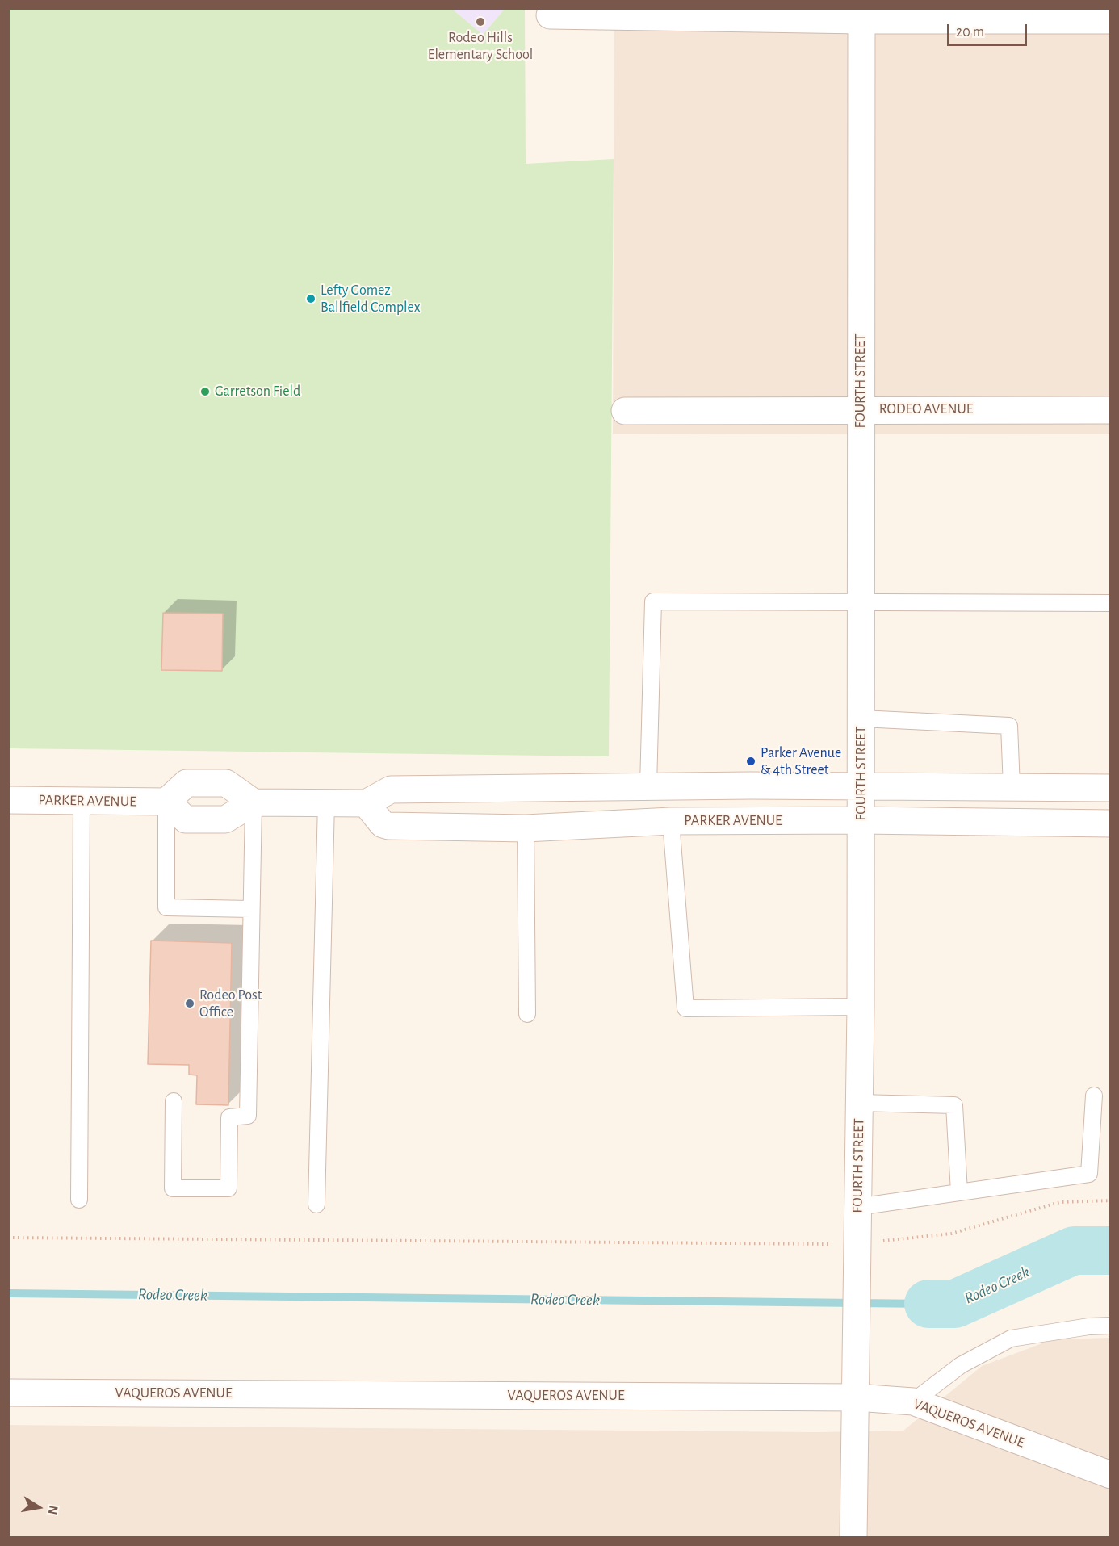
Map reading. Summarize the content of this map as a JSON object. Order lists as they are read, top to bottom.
{
  "streets": {
    "street": [
      "FOURTH STREET",
      "RODEO AVENUE",
      "PARKER AVENUE",
      "VAQUEROS AVENUE"
    ]
  },
  "crossings": [
    ["FOURTH STREET", "RODEO AVENUE"],
    ["FOURTH STREET", "PARKER AVENUE"],
    ["FOURTH STREET", "VAQUEROS AVENUE"]
  ],
  "water": ["Rodeo Creek"],
  "places": [
    "Rodeo Hills Elementary School",
    "Lefty Gomez Ballfield Complex",
    "Garretson Field",
    "Parker Avenue & 4th Street",
    "Rodeo Post Office"
  ],
  "scale_bar": "20 m",
  "north": "right"
}
